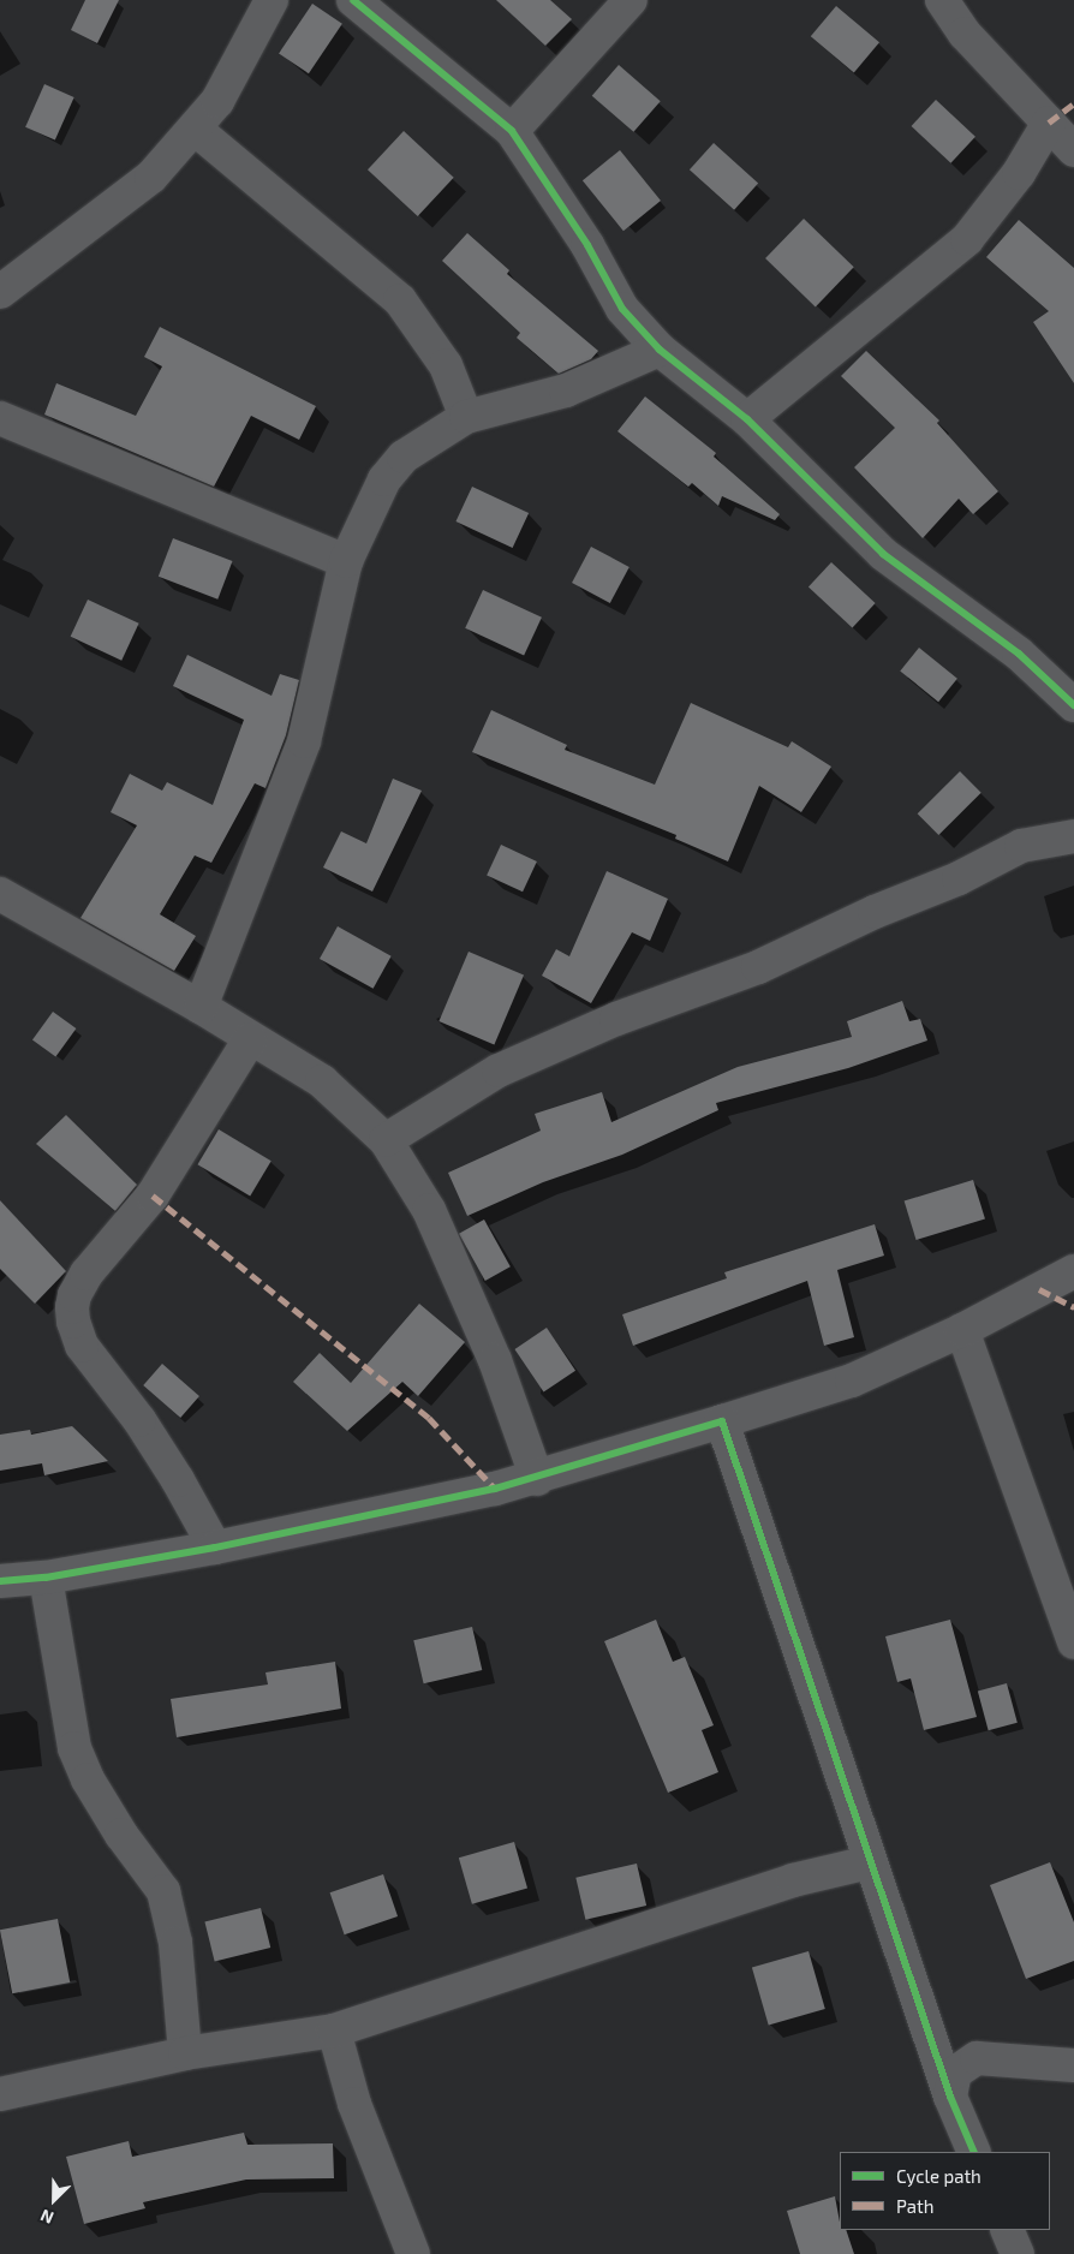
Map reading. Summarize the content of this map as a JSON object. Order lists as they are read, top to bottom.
{
  "legend": ["Cycle path", "Path"],
  "north": "bottom left"
}
